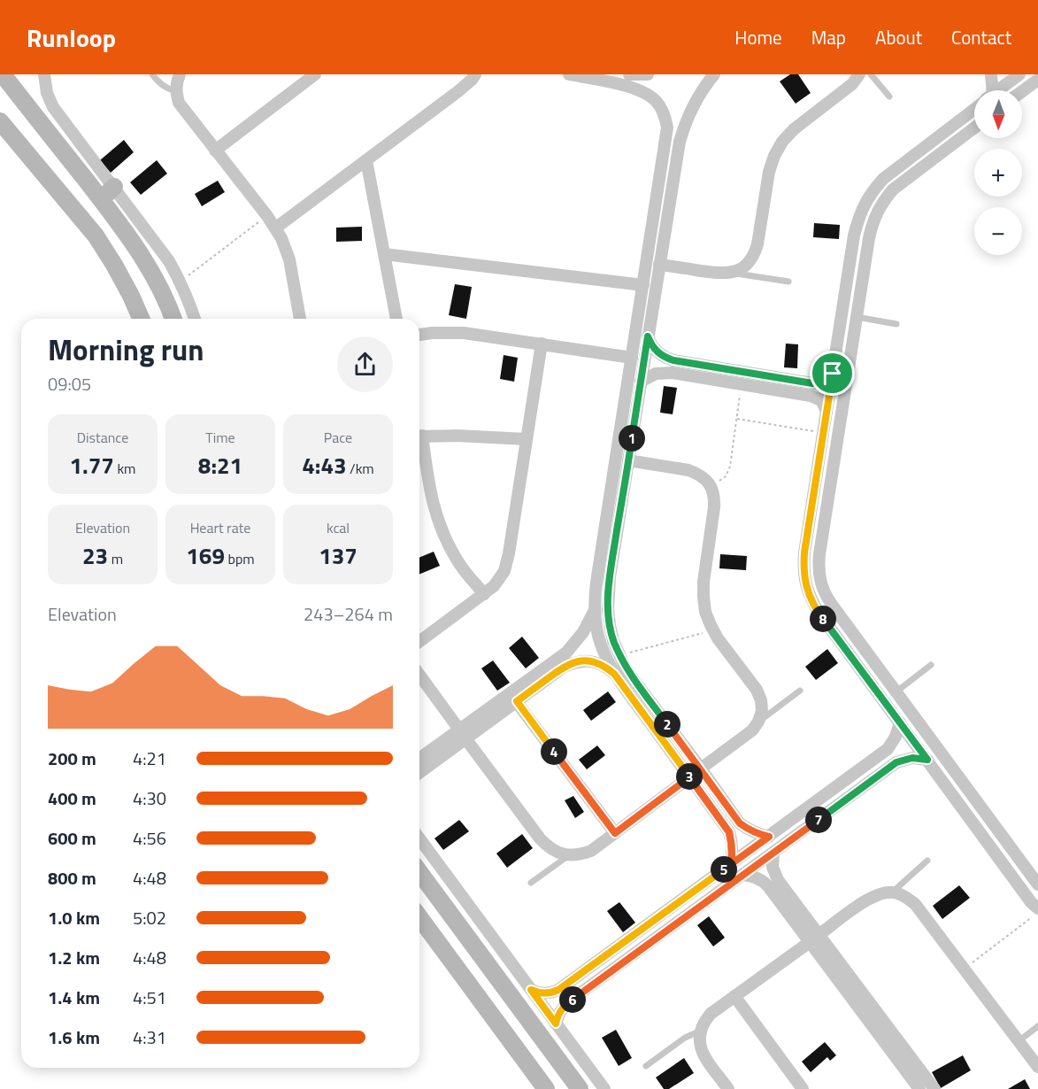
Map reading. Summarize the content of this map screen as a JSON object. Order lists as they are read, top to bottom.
{
  "north": "bottom",
  "page": {
    "header": "Runloop",
    "nav": [
      "Home",
      "Map",
      "About",
      "Contact"
    ],
    "map_buttons": ["+", "−"],
    "heading": ["Morning run", "09:05"],
    "stats": [
      ["Distance", "1.77 km"],
      ["Time", "8:21"],
      ["Pace", "4:43 /km"],
      ["Elevation", "23 m"],
      ["Heart rate", "169 bpm"],
      ["kcal", "137"]
    ],
    "pins": [
      "1",
      "8",
      "2",
      "4",
      "3",
      "7",
      "5",
      "6"
    ],
    "chart": ["Elevation", "243–264 m"],
    "list": [
      {
        "name": "200 m",
        "note": "4:21"
      },
      {
        "name": "400 m",
        "note": "4:30"
      },
      {
        "name": "600 m",
        "note": "4:56"
      },
      {
        "name": "800 m",
        "note": "4:48"
      },
      {
        "name": "1.0 km",
        "note": "5:02"
      },
      {
        "name": "1.2 km",
        "note": "4:48"
      },
      {
        "name": "1.4 km",
        "note": "4:51"
      },
      {
        "name": "1.6 km",
        "note": "4:31"
      }
    ]
  }
}
